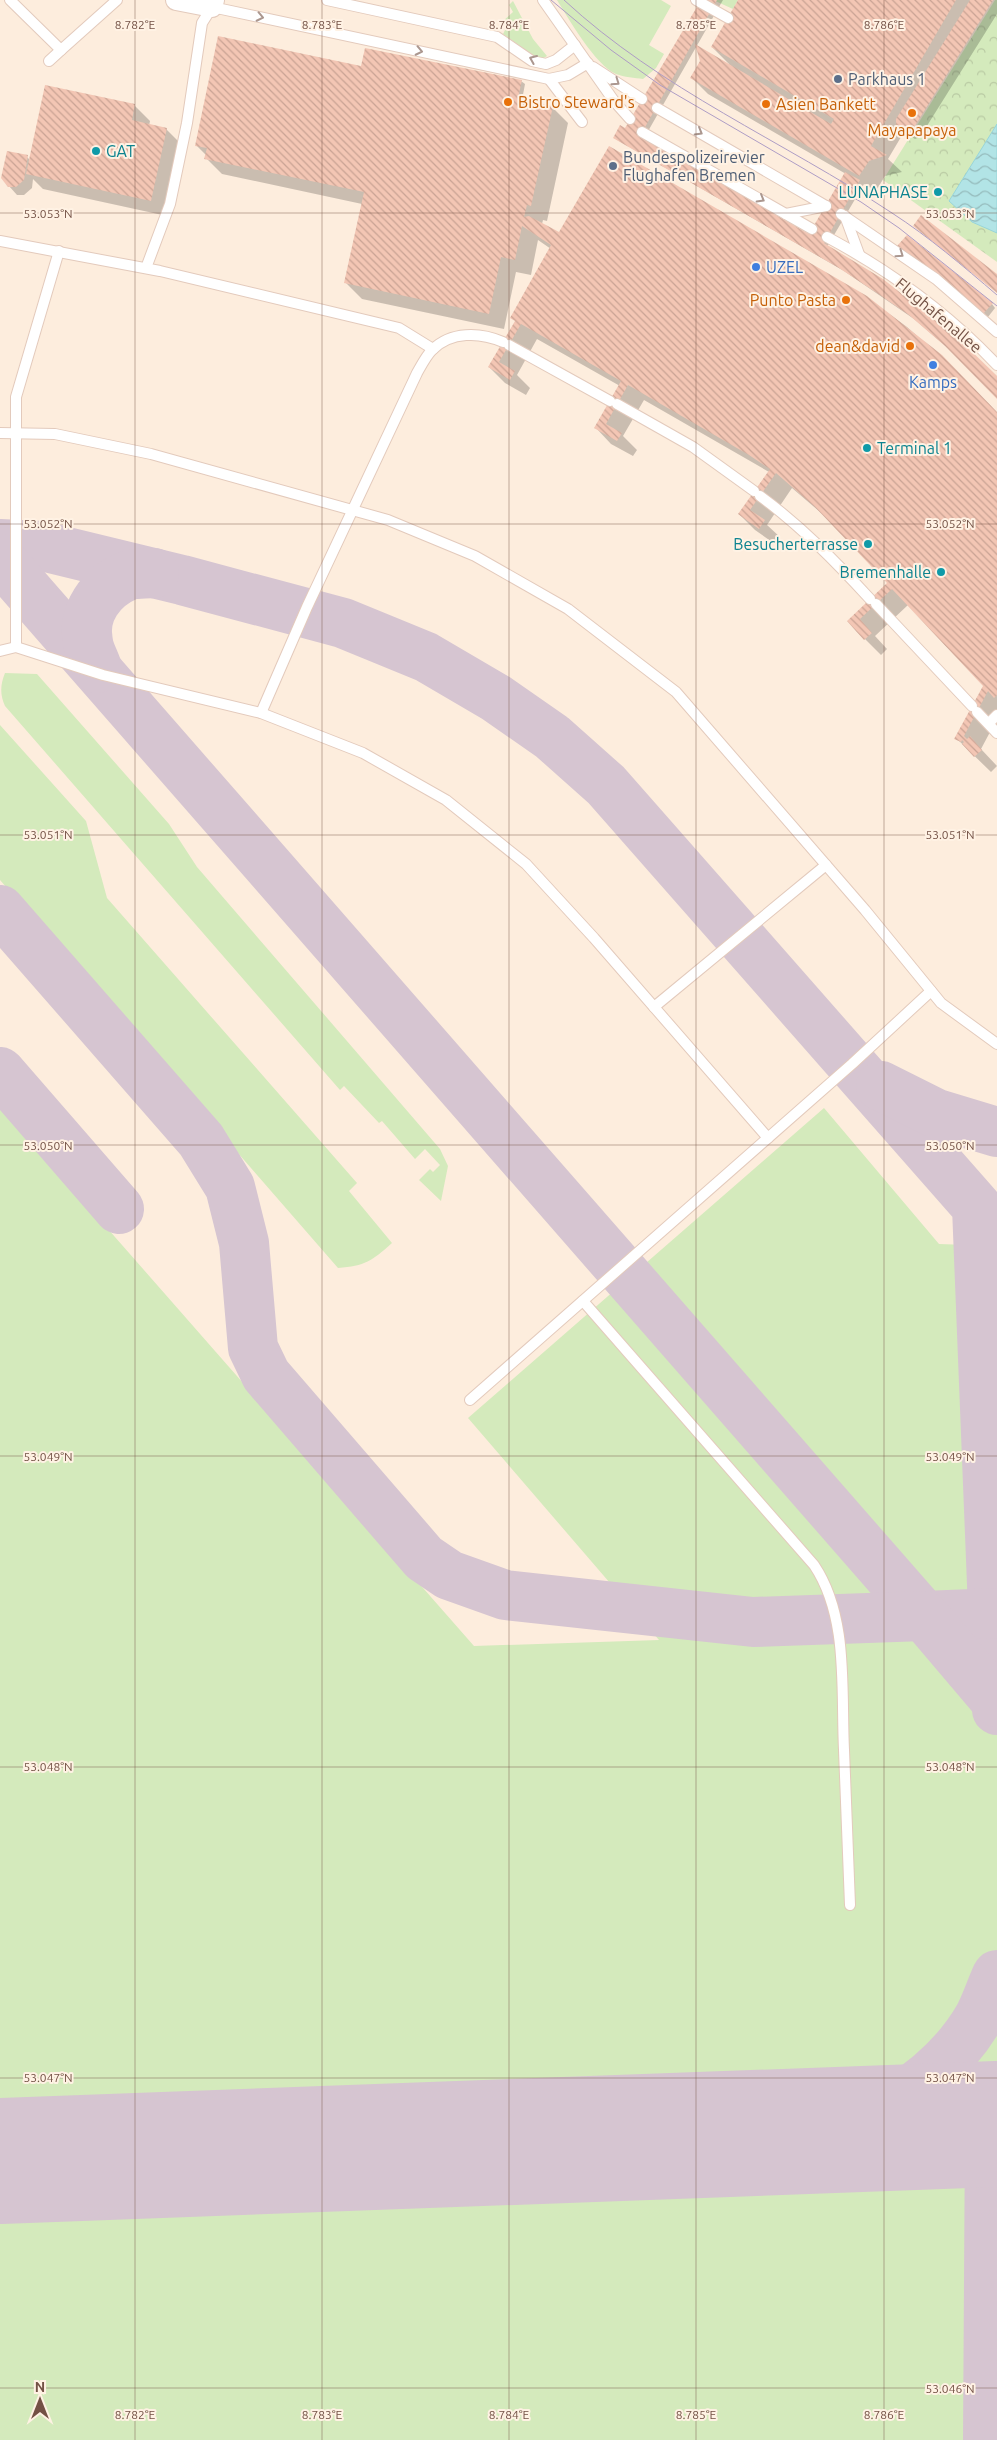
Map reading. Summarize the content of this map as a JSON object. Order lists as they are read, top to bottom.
{
  "streets": {
    "lane": ["Flughafenallee"]
  },
  "places": [
    "Parkhaus 1",
    "Bistro Steward's",
    "Asien Bankett",
    "Mayapapaya",
    "GAT",
    "Bundespolizeirevier Flughafen Bremen",
    "LUNAPHASE",
    "UZEL",
    "Punto Pasta",
    "dean&david",
    "Kamps",
    "Terminal 1",
    "Besucherterrasse",
    "Bremenhalle"
  ],
  "north": "top",
  "coordinates": [
    "8.782°E",
    "8.783°E",
    "8.784°E",
    "8.785°E",
    "8.786°E",
    "53.053°N",
    "53.052°N",
    "53.051°N",
    "53.050°N",
    "53.049°N",
    "53.048°N",
    "53.047°N",
    "53.046°N"
  ]
}
